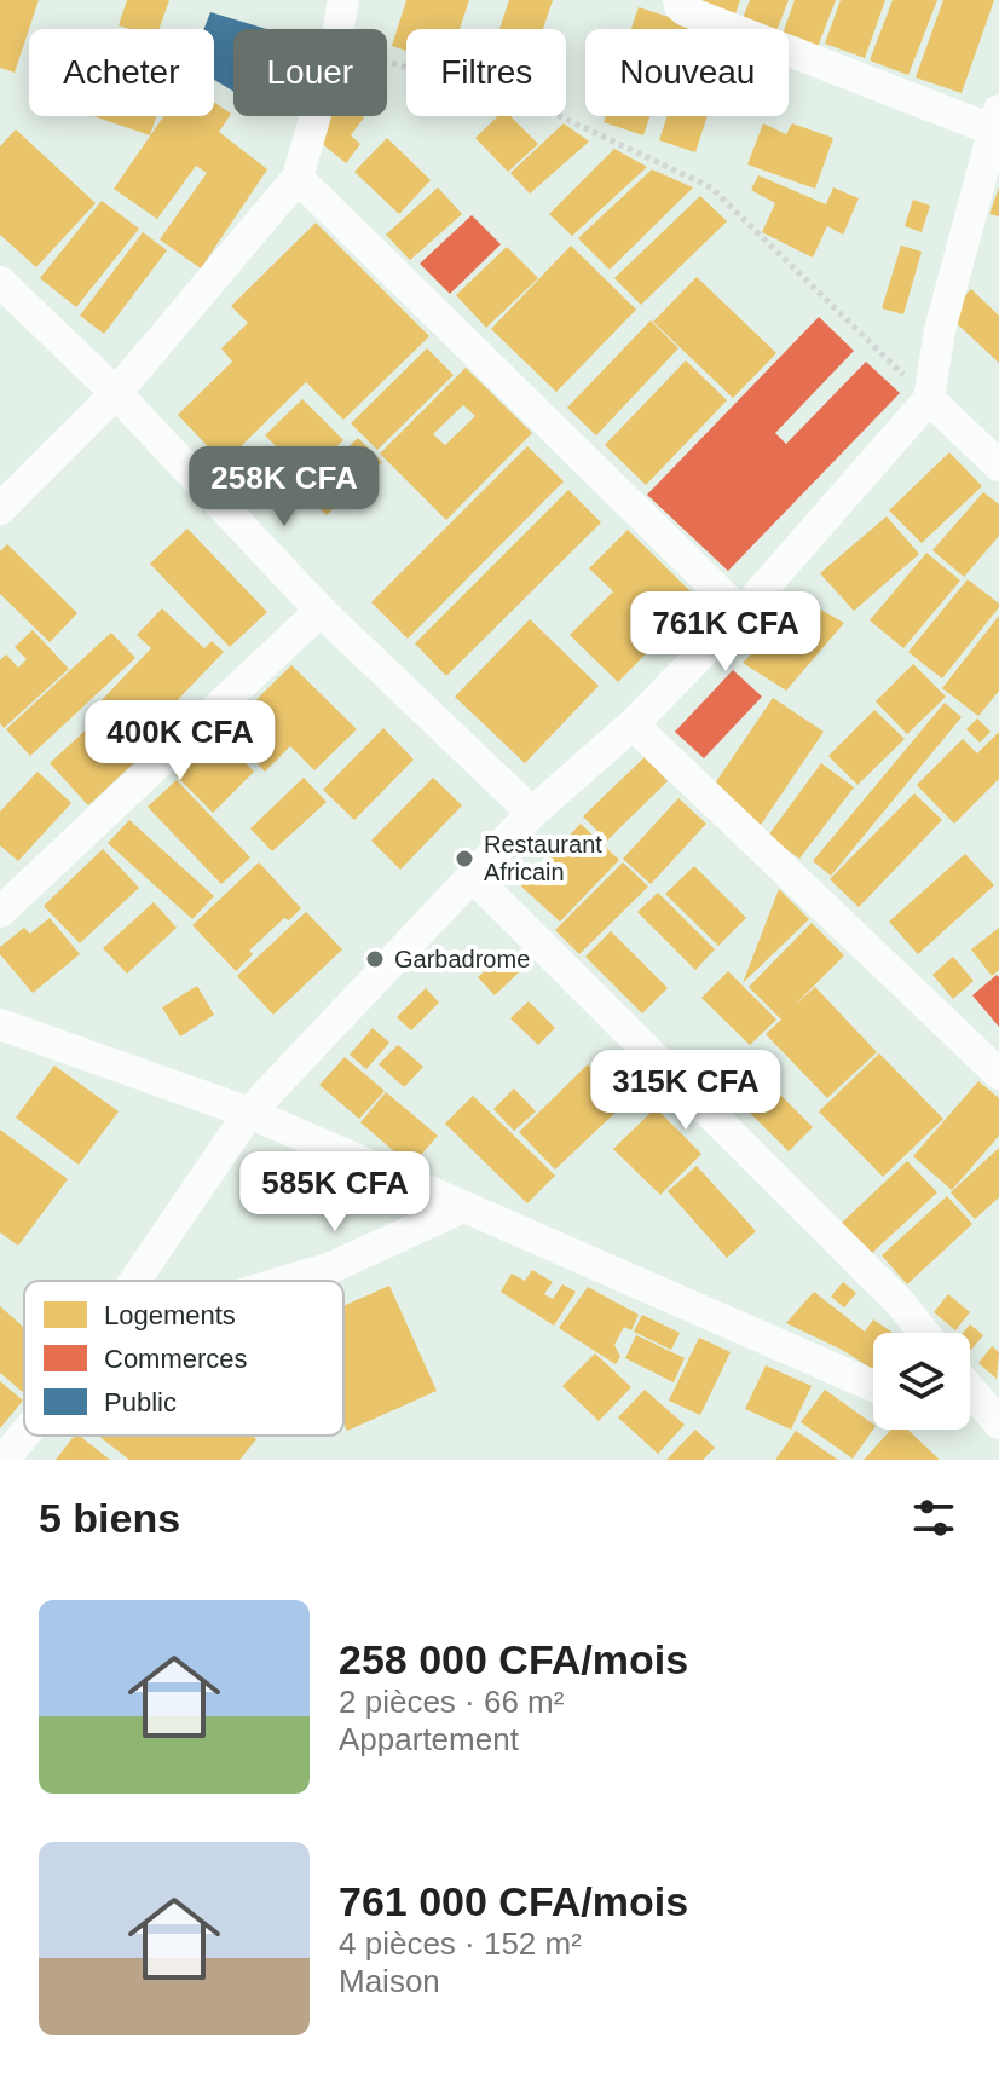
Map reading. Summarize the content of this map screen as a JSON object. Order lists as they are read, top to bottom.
{
  "places": ["Restaurant Africain", "Garbadrome"],
  "legend": ["Logements", "Commerces", "Public"],
  "page": {
    "chip": [
      "Acheter",
      "Louer",
      "Filtres",
      "Nouveau"
    ],
    "price": [
      "258K CFA",
      "761K CFA",
      "400K CFA",
      "315K CFA",
      "585K CFA"
    ],
    "heading": "5 biens",
    "list": [
      {
        "name": "258 000 CFA/mois",
        "note": "2 pièces · 66 m² · Appartement"
      },
      {
        "name": "761 000 CFA/mois",
        "note": "4 pièces · 152 m² · Maison"
      }
    ]
  }
}
